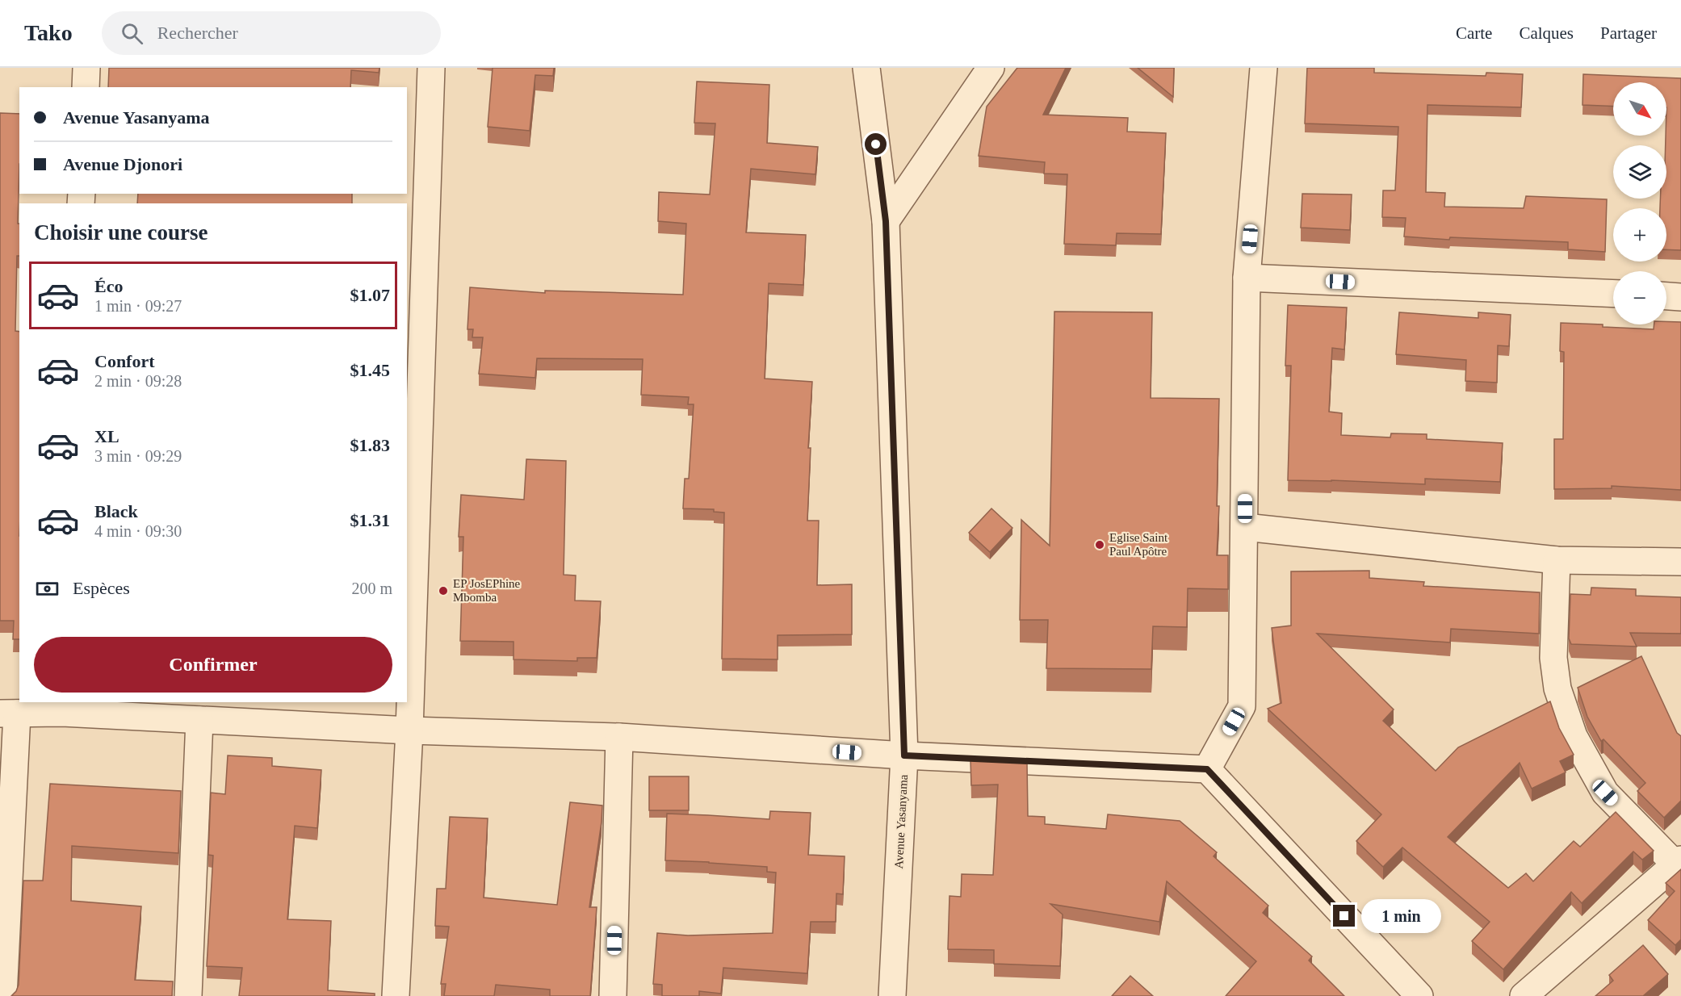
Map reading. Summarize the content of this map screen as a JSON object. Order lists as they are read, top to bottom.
{
  "streets": {
    "street": ["Avenue Yasanyama"]
  },
  "places": ["Eglise Saint Paul Apôtre", "EP JosEPhine Mbomba"],
  "north": "bottom right",
  "page": {
    "header": "Tako",
    "search": "Rechercher",
    "nav": ["Carte", "Calques", "Partager"],
    "map_buttons": ["+", "−"],
    "banner": ["Avenue Yasanyama", "Avenue Djonori"],
    "heading": "Choisir une course",
    "list": [
      {
        "name": "Éco",
        "note": "1 min · 09:27",
        "value": "$1.07"
      },
      {
        "name": "Confort",
        "note": "2 min · 09:28",
        "value": "$1.45"
      },
      {
        "name": "XL",
        "note": "3 min · 09:29",
        "value": "$1.83"
      },
      {
        "name": "Black",
        "note": "4 min · 09:30",
        "value": "$1.31"
      }
    ],
    "pay": ["Espèces", "200 m"],
    "buttons": "Confirmer",
    "bubble": "1 min"
  }
}
